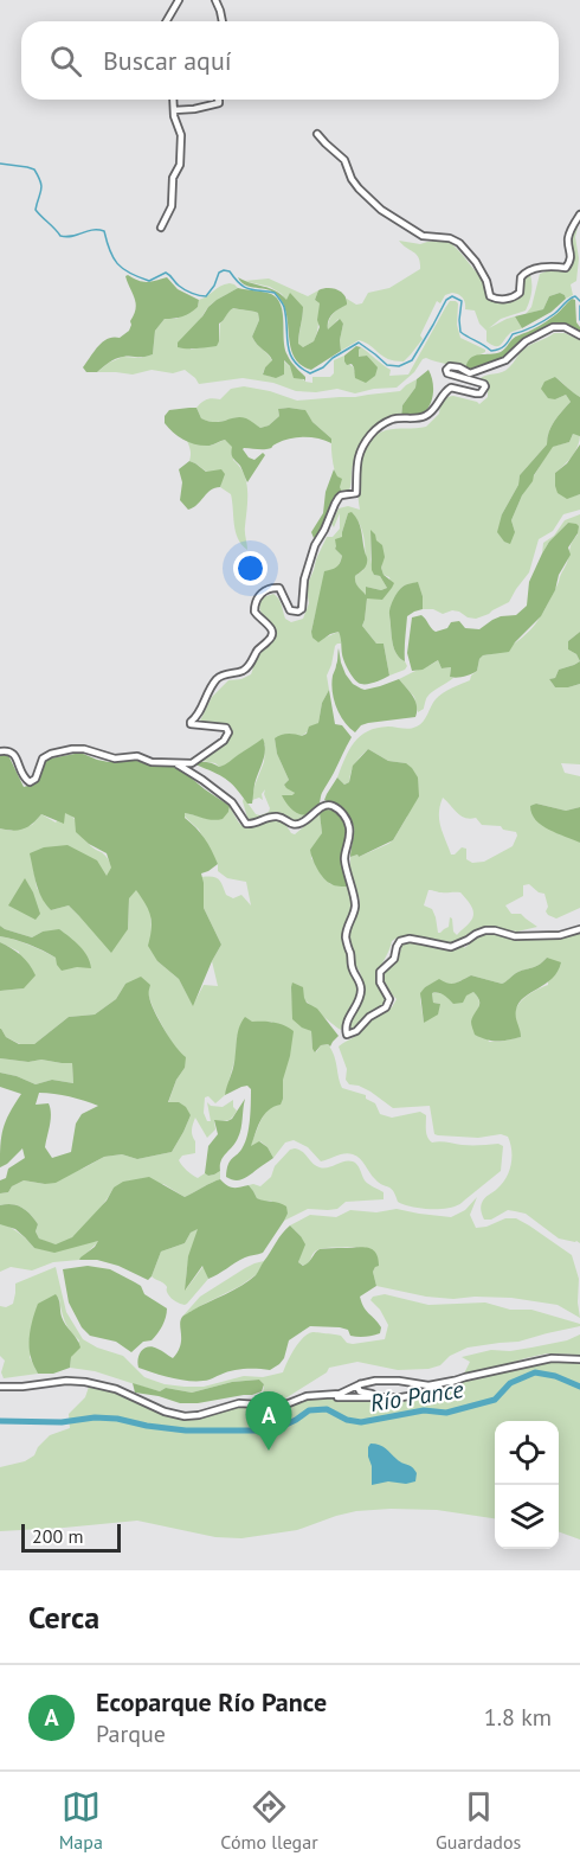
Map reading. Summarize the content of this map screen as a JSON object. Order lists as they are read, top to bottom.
{
  "water": ["Río Pance"],
  "scale_bar": "200 m",
  "page": {
    "search": "Buscar aquí",
    "pins": "A",
    "scale": "200 m",
    "heading": "Cerca",
    "list": [
      {
        "mark": "A",
        "name": "Ecoparque Río Pance",
        "note": "Parque",
        "value": "1.8 km"
      }
    ],
    "nav": ["Mapa", "Cómo llegar", "Guardados"]
  }
}
